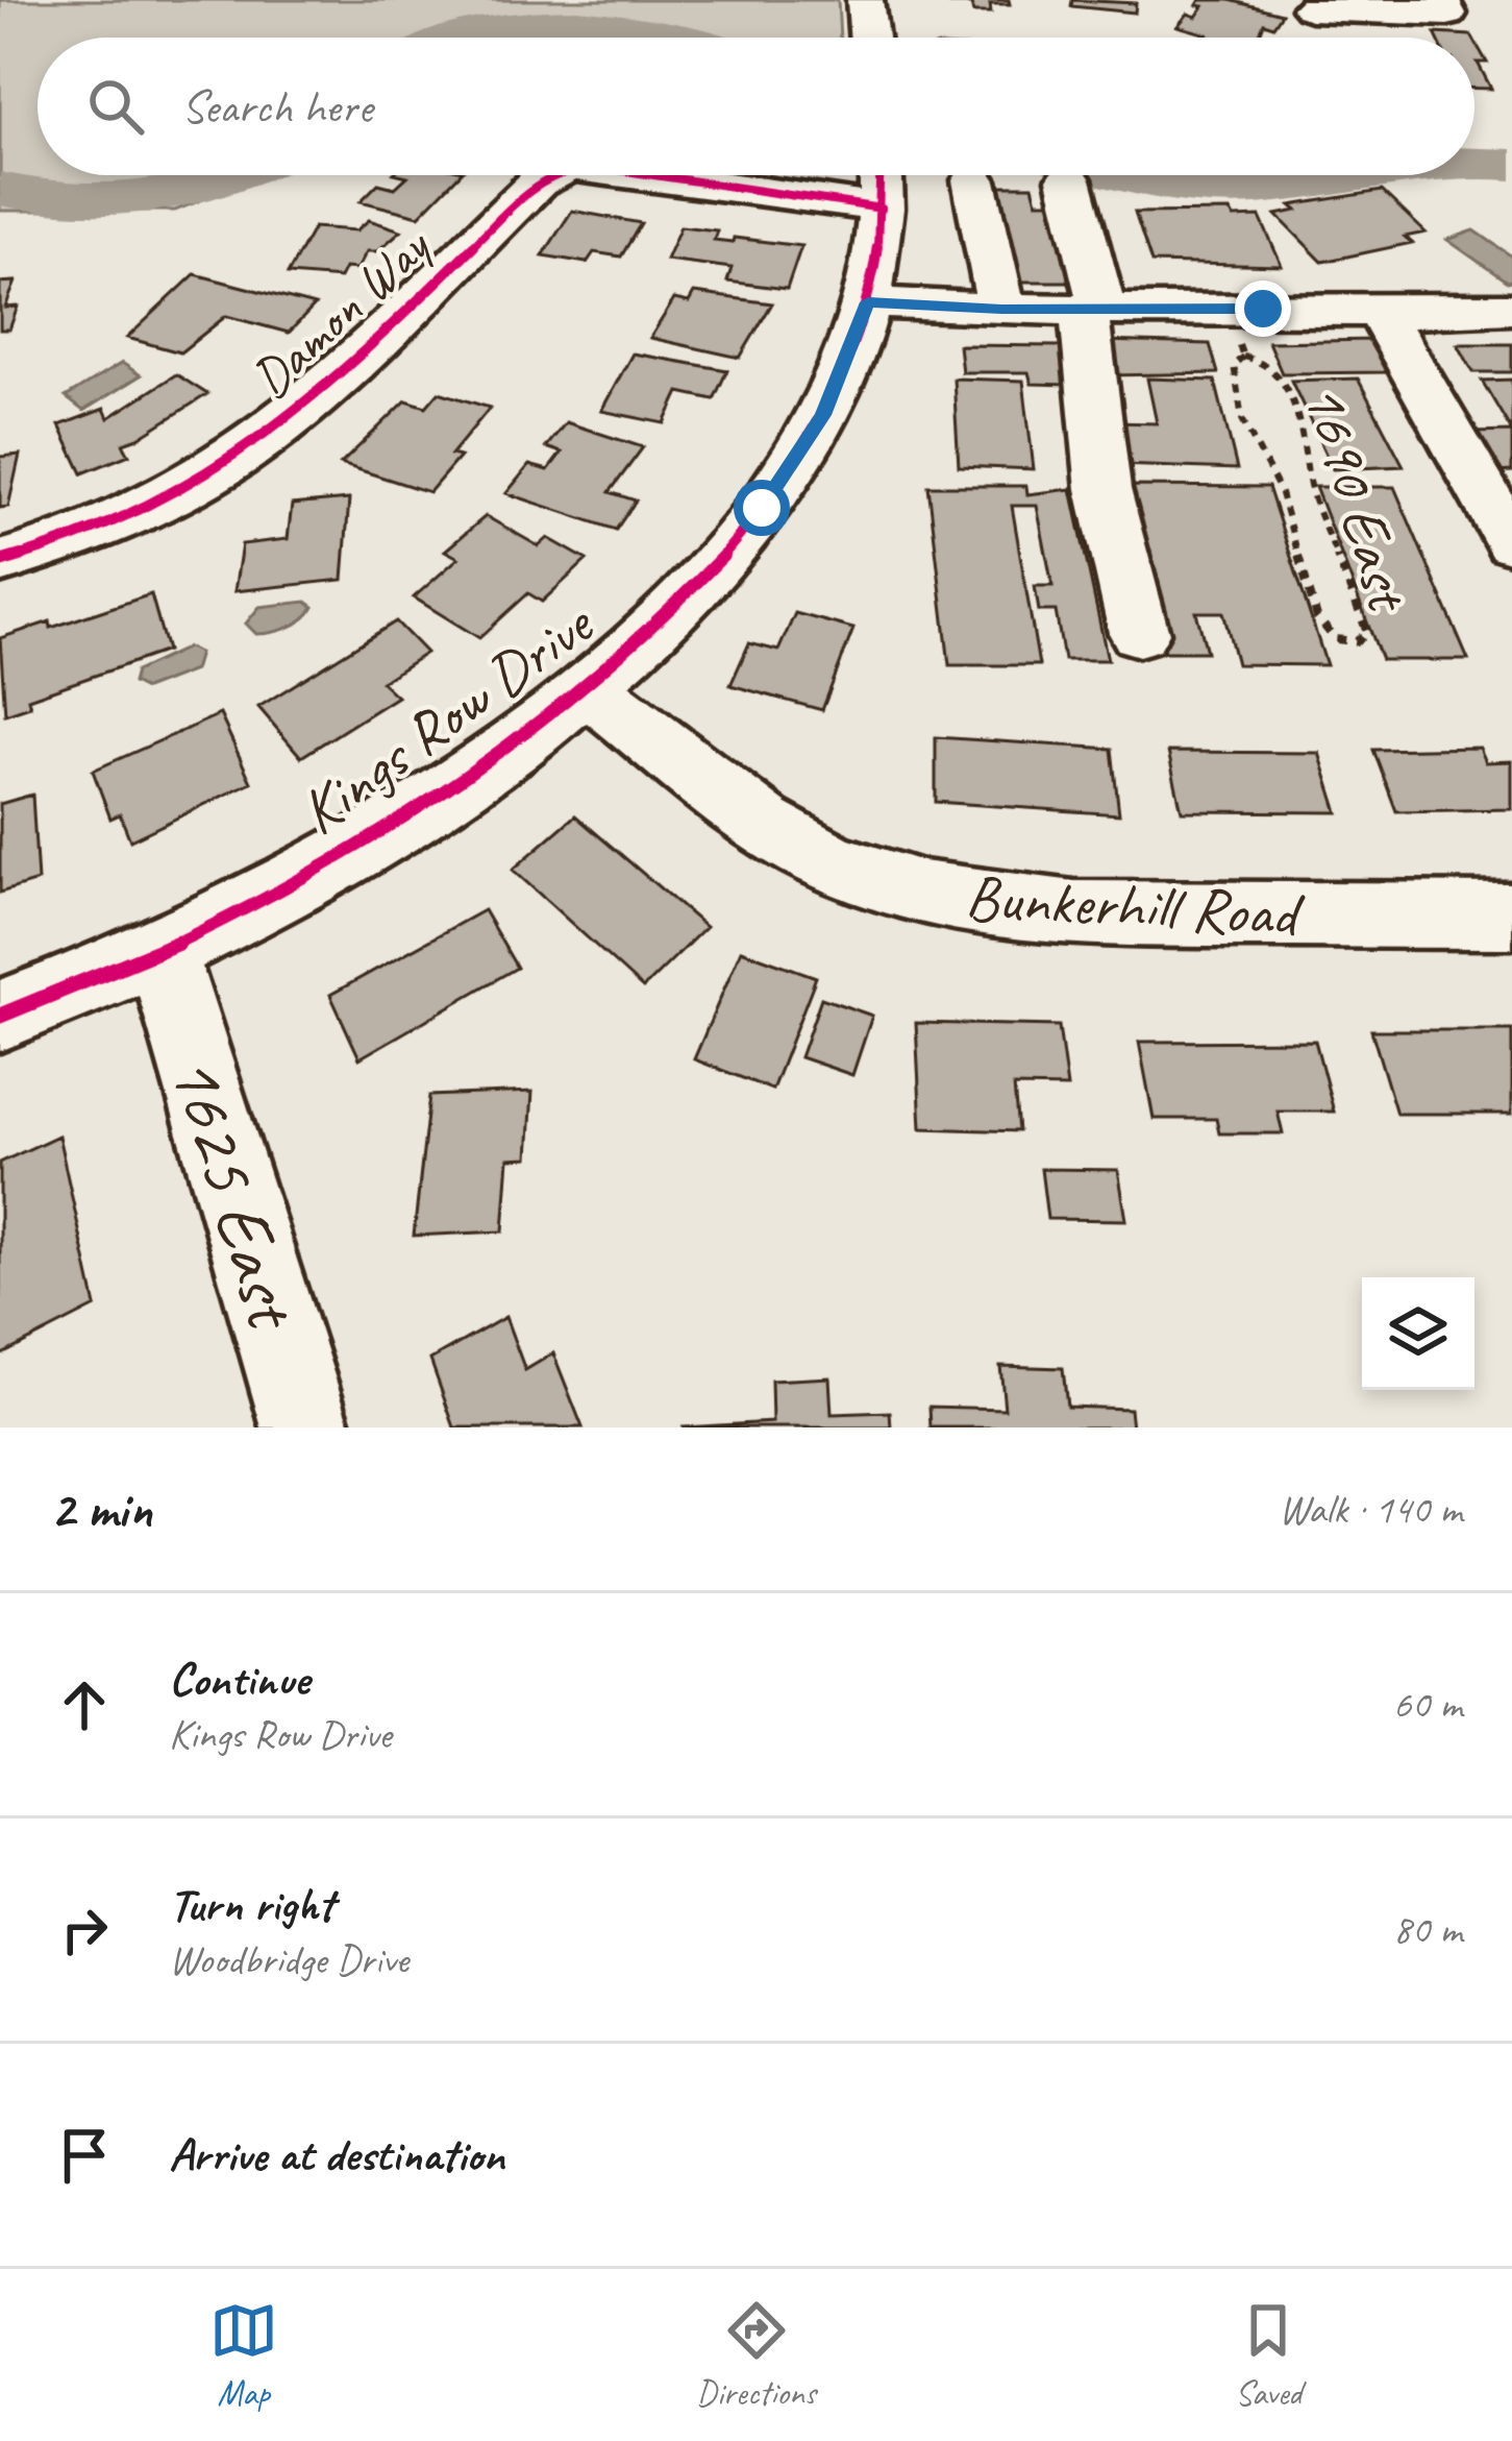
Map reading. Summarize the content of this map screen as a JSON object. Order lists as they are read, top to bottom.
{
  "streets": {
    "street": [
      "Damon Way",
      "Kings Row Drive",
      "Bunkerhill Road",
      "1625 East"
    ],
    "path": ["1690 East"]
  },
  "crossings": [
    ["Damon Way", "Kings Row Drive"],
    ["Kings Row Drive", "Bunkerhill Road"],
    ["Kings Row Drive", "1625 East"]
  ],
  "page": {
    "search": "Search here",
    "heading": ["2 min", "Walk · 140 m"],
    "list": [
      ["Continue", "Kings Row Drive", "60 m"],
      ["Turn right", "Woodbridge Drive", "80 m"],
      "Arrive at destination"
    ],
    "nav": ["Map", "Directions", "Saved"]
  }
}
